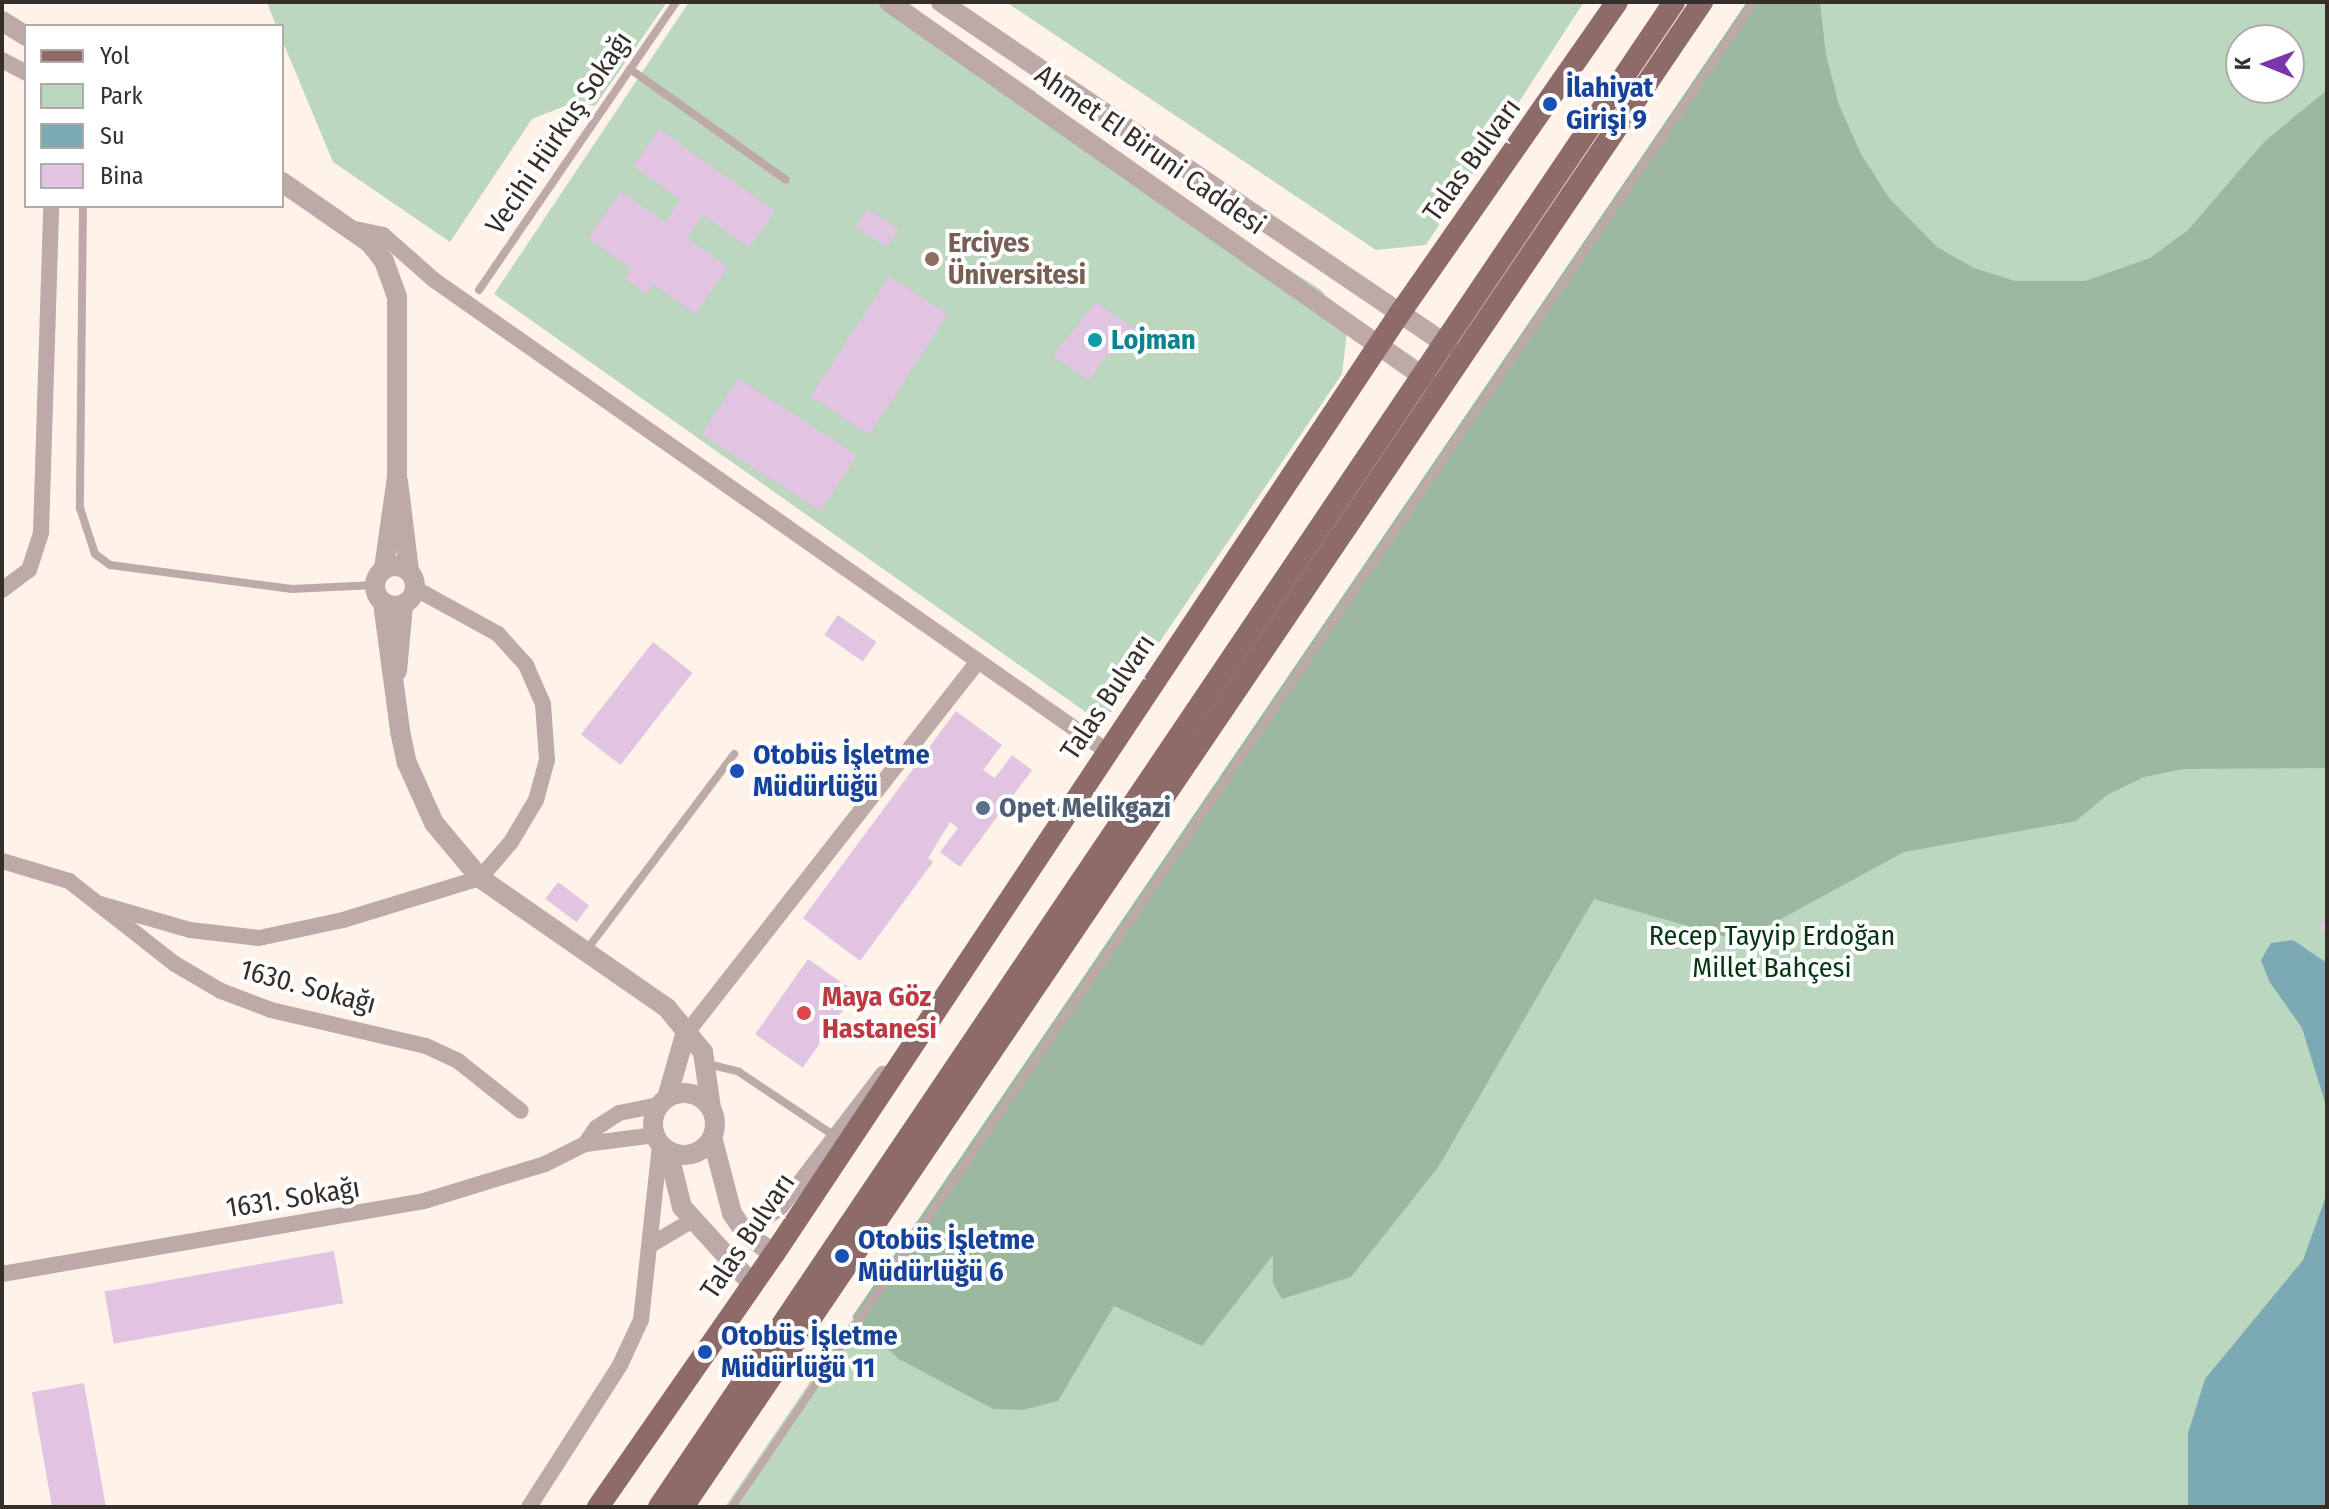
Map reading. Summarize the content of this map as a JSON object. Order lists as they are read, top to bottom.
{
  "streets": {
    "main road": ["Talas Bulvarı"],
    "street": ["Ahmet El Biruni Caddesi", "1630. Sokağı", "1631. Sokağı"],
    "lane": ["Vecihi Hürkuş Sokağı"]
  },
  "crossings": [
    ["Ahmet El Biruni Caddesi", "Talas Bulvarı"]
  ],
  "parks": ["Recep Tayyip Erdoğan Millet Bahçesi"],
  "places": [
    "İlahiyat Girişi 9",
    "Erciyes Üniversitesi",
    "Lojman",
    "Otobüs İşletme Müdürlüğü",
    "Opet Melikgazi",
    "Maya Göz Hastanesi",
    "Otobüs İşletme Müdürlüğü 6",
    "Otobüs İşletme Müdürlüğü 11"
  ],
  "legend": [
    "Yol",
    "Park",
    "Su",
    "Bina"
  ],
  "north": "left"
}
